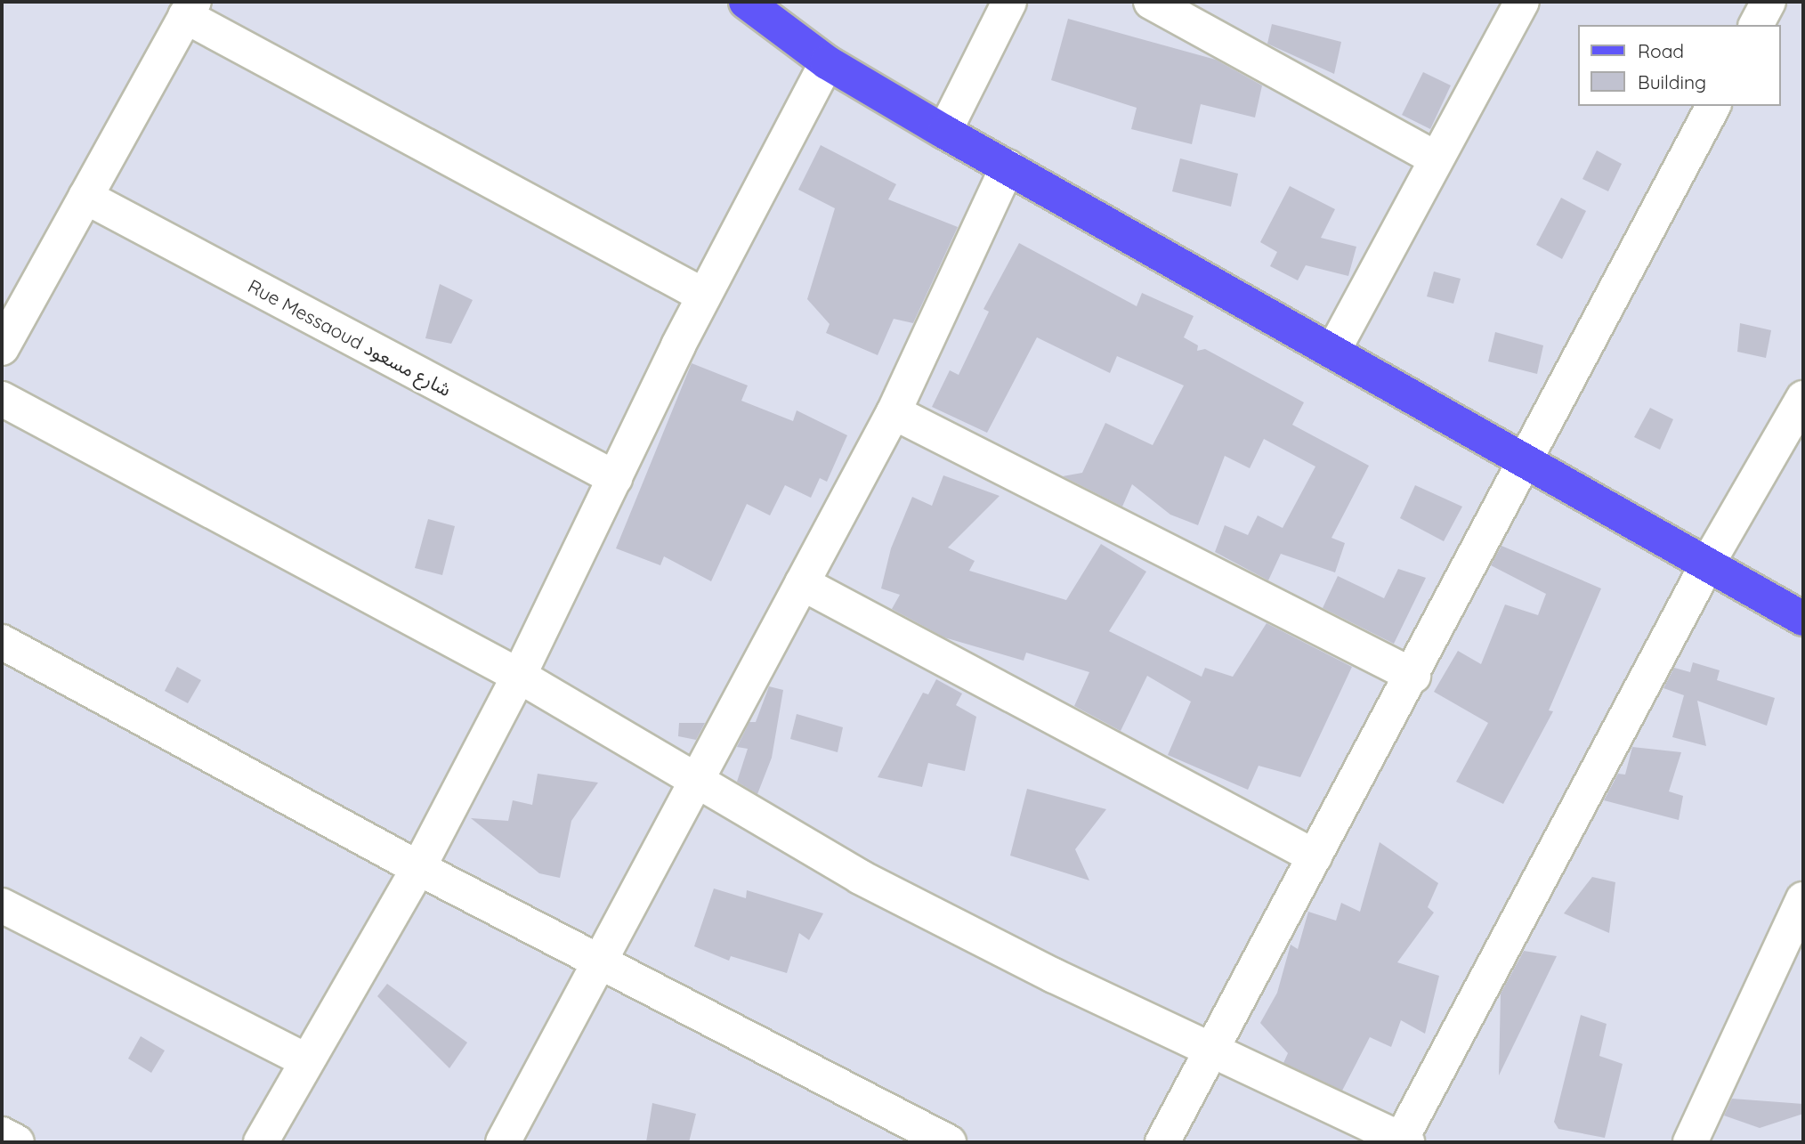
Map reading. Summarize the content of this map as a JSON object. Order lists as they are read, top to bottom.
{
  "streets": {
    "street": ["Rue Messaoud شارع مسعود"]
  },
  "legend": ["Road", "Building"]
}
